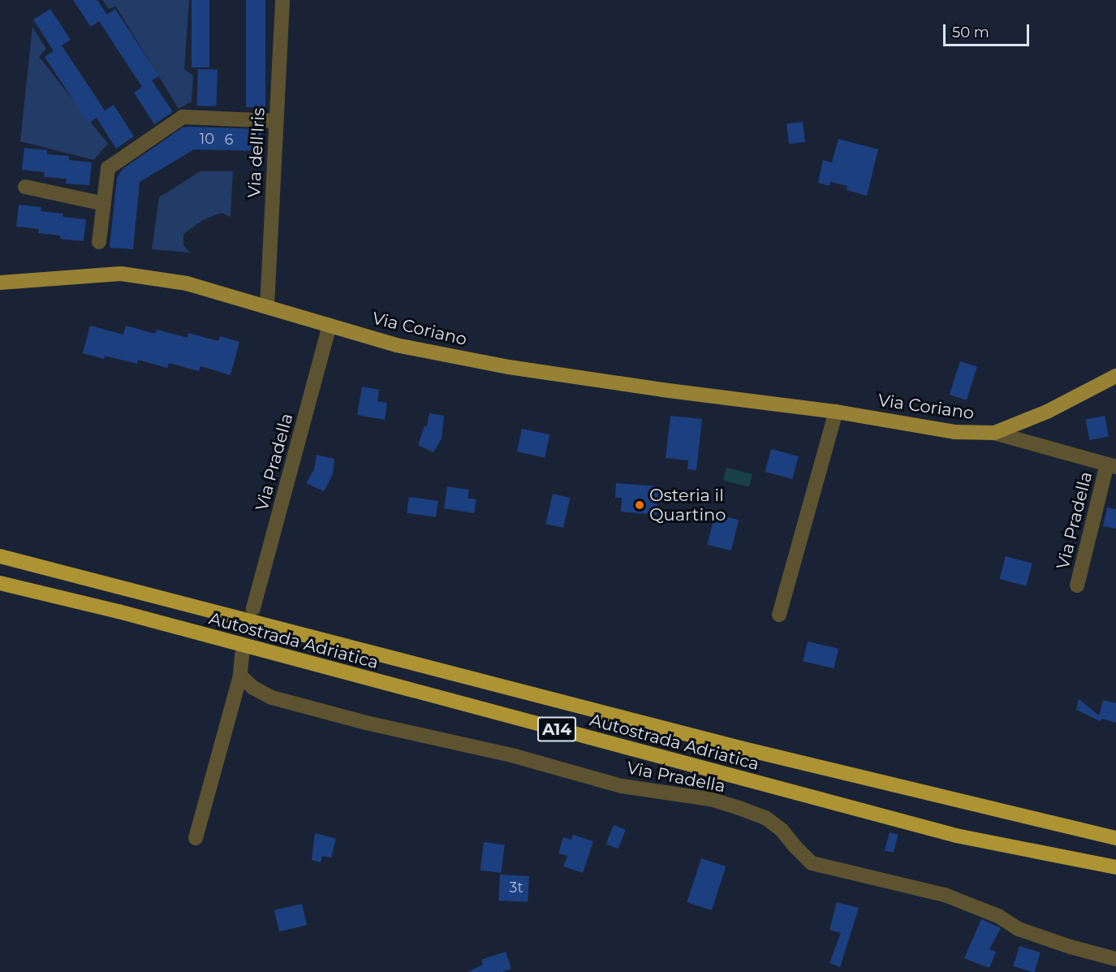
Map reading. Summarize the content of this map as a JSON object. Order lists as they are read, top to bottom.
{
  "streets": {
    "highway": ["Autostrada Adriatica", "A14"],
    "main road": ["Via Coriano"],
    "street": ["Via dell'Iris", "Via Pradella"]
  },
  "crossings": [
    ["Via dell'Iris", "Via Coriano"],
    ["Via Coriano", "Via Pradella"]
  ],
  "places": ["Osteria il Quartino"],
  "house_numbers": ["10", "6", "3t"],
  "scale_bar": "50 m"
}
